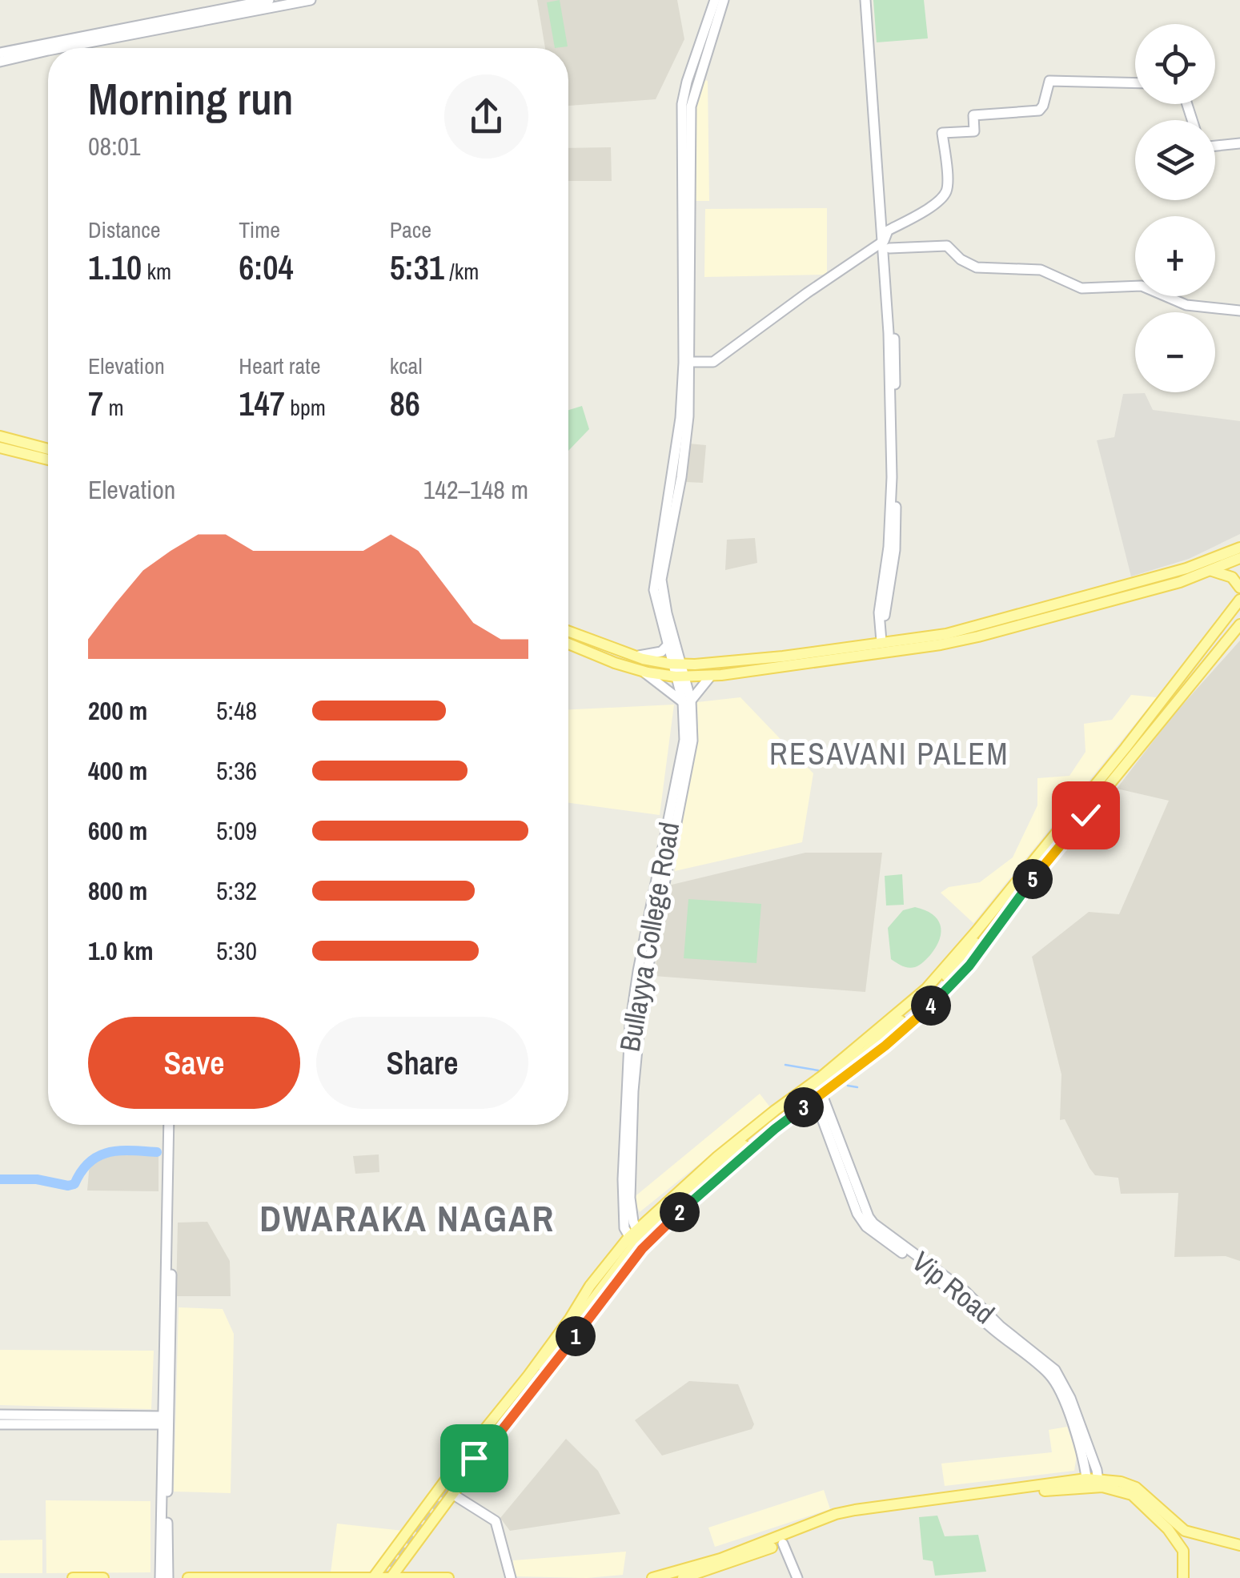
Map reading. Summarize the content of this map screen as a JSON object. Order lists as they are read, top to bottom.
{
  "streets": {
    "main road": ["Bullayya College Road", "Vip Road"]
  },
  "districts": ["RESAVANI PALEM", "DWARAKA NAGAR"],
  "page": {
    "map_buttons": ["+", "−"],
    "heading": ["Morning run", "08:01"],
    "stats": [
      ["Distance", "1.10 km"],
      ["Time", "6:04"],
      ["Pace", "5:31 /km"],
      ["Elevation", "7 m"],
      ["Heart rate", "147 bpm"],
      ["kcal", "86"]
    ],
    "chart": ["Elevation", "142–148 m"],
    "list": [
      {
        "name": "200 m",
        "note": "5:48"
      },
      {
        "name": "400 m",
        "note": "5:36"
      },
      {
        "name": "600 m",
        "note": "5:09"
      },
      {
        "name": "800 m",
        "note": "5:32"
      },
      {
        "name": "1.0 km",
        "note": "5:30"
      }
    ],
    "pins": [
      "5",
      "4",
      "3",
      "2",
      "1"
    ],
    "buttons": ["Save", "Share"]
  }
}
